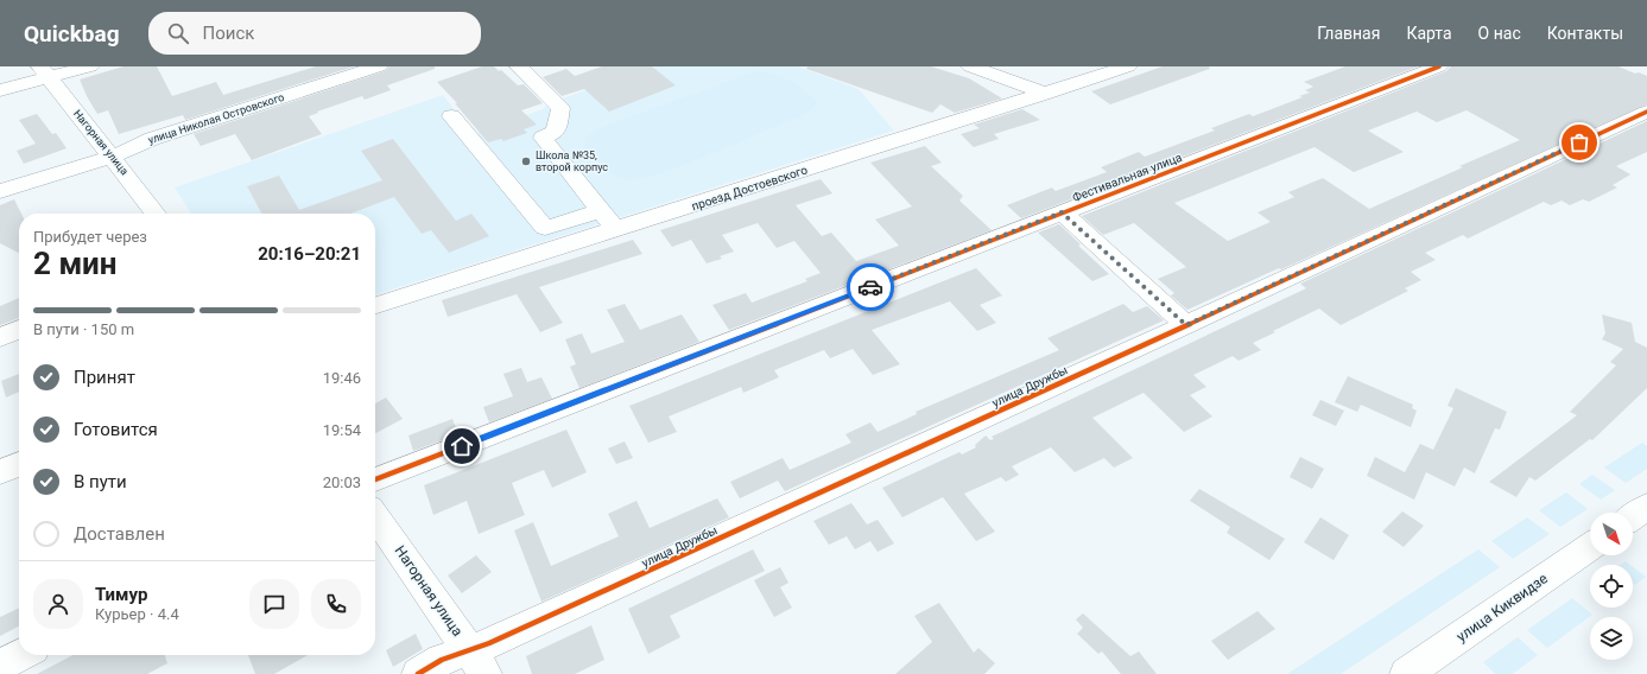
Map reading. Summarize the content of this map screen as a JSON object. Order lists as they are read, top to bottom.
{
  "streets": {
    "street": [
      "улица Николая Островского",
      "Нагорная улица",
      "Фестивальная улица",
      "проезд Достоевского",
      "улица Дружбы",
      "улица Киквидзе"
    ]
  },
  "crossings": [
    ["улица Николая Островского", "Нагорная улица"],
    ["Нагорная улица", "улица Дружбы"]
  ],
  "places": ["Школа №35, второй корпус"],
  "north": "bottom right",
  "page": {
    "header": "Quickbag",
    "search": "Поиск",
    "nav": [
      "Главная",
      "Карта",
      "О нас",
      "Контакты"
    ],
    "heading": ["2 мин", "Прибудет через", "20:16–20:21"],
    "panel": ["Тимур", "Курьер · 4.4"],
    "bar": "В пути · 150 m",
    "list": [
      ["Принят", "19:46"],
      ["Готовится", "19:54"],
      ["В пути", "20:03"],
      "Доставлен"
    ]
  }
}
